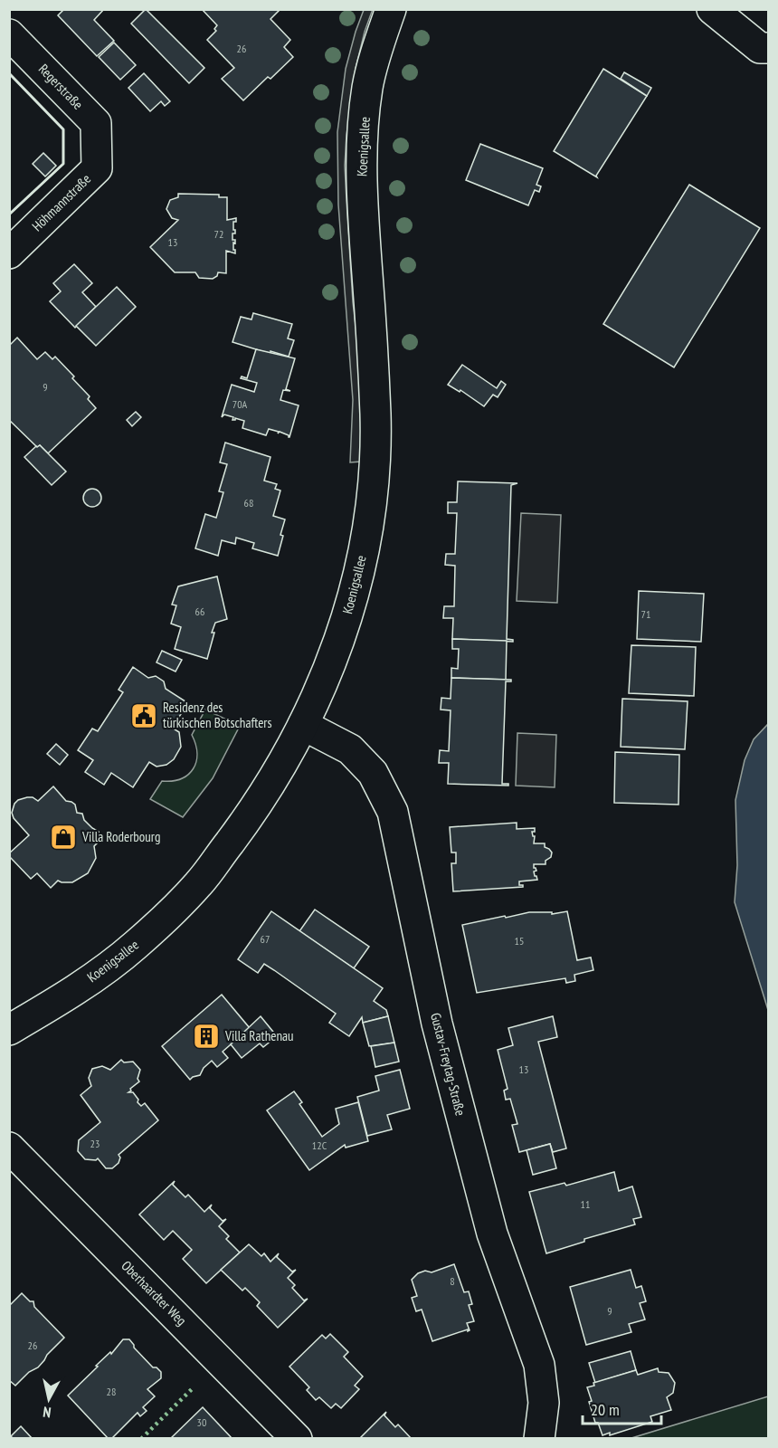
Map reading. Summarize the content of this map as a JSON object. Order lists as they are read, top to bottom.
{
  "streets": {
    "street": [
      "Regerstraße",
      "Koenigsallee",
      "Höhmannstraße",
      "Gustav-Freytag-Straße",
      "Oberhaardter Weg"
    ]
  },
  "crossings": [
    ["Regerstraße", "Höhmannstraße"],
    ["Koenigsallee", "Gustav-Freytag-Straße"]
  ],
  "places": {
    "public building": ["Residenz des türkischen Botschafters"],
    "shop": ["Villa Roderbourg"],
    "building": ["Villa Rathenau"]
  },
  "house_numbers": [
    "26",
    "72",
    "13",
    "9",
    "70A",
    "68",
    "66",
    "71",
    "67",
    "15",
    "13",
    "23",
    "12C",
    "11",
    "8",
    "9",
    "26",
    "28",
    "30"
  ],
  "scale_bar": "20 m",
  "north": "bottom"
}
